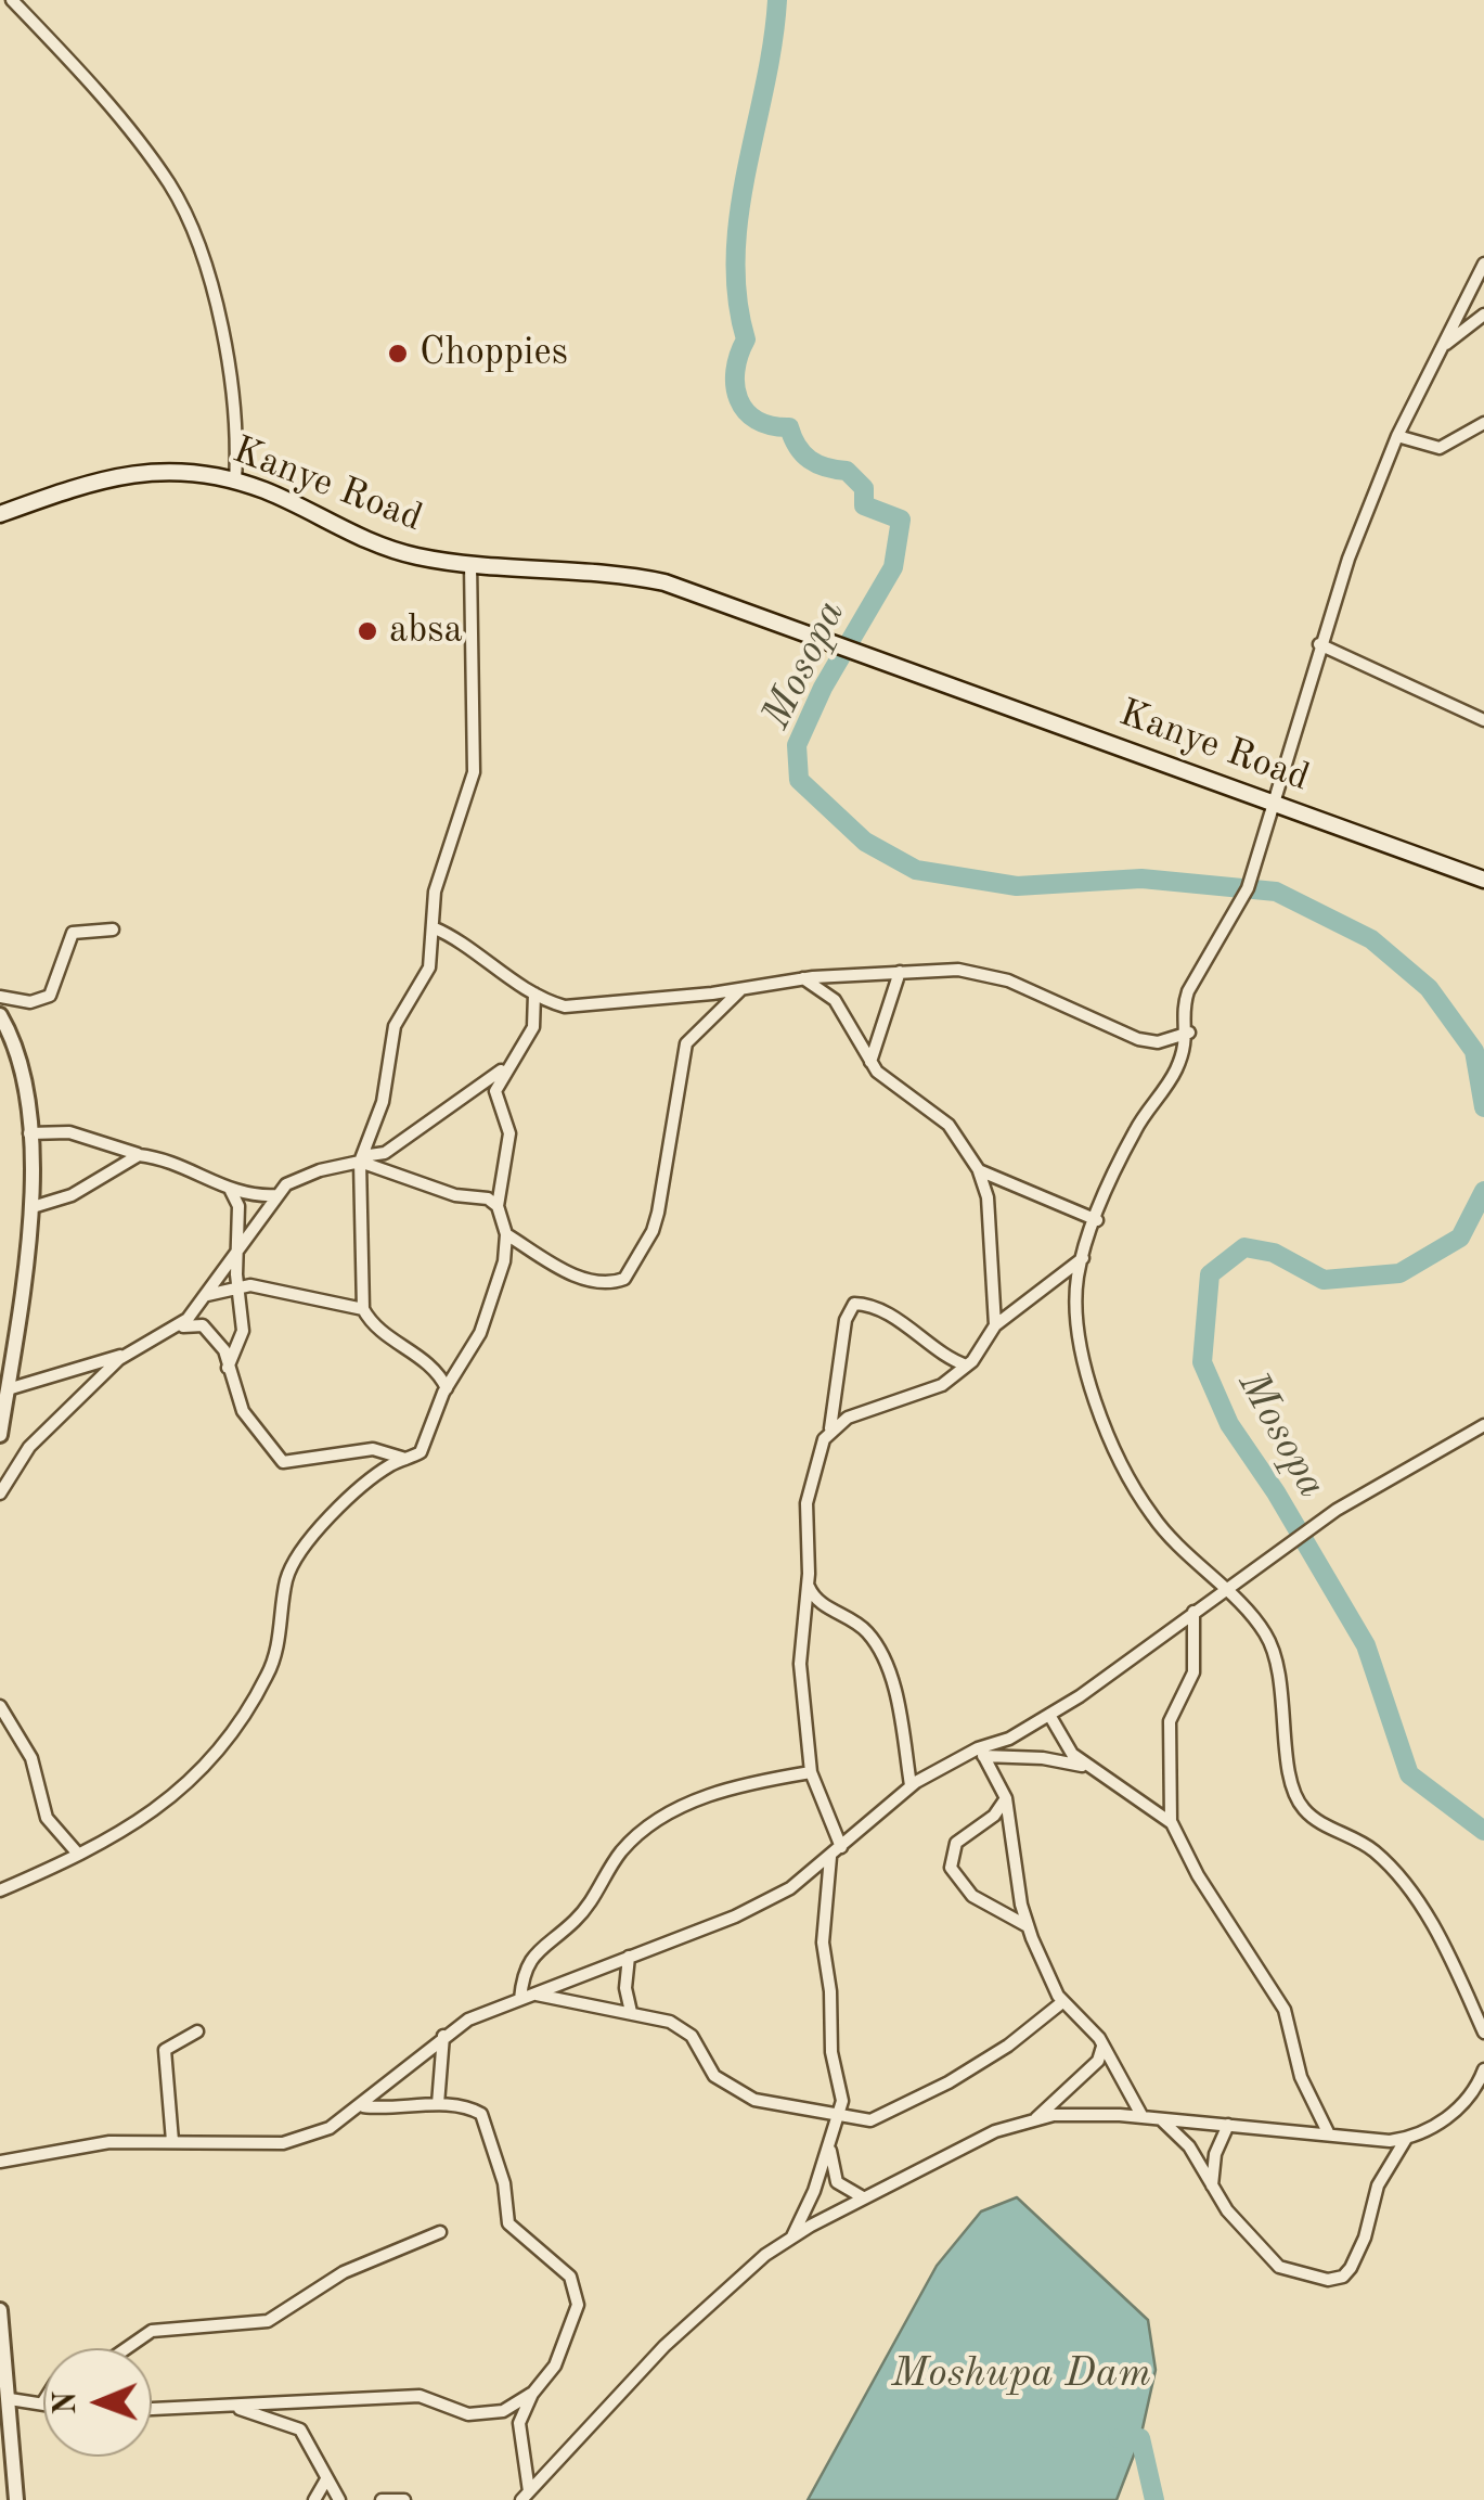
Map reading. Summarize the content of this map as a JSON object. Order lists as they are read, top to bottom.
{
  "streets": {
    "main road": ["Kanye Road"]
  },
  "water": ["Mosopa", "Moshupa Dam"],
  "places": ["Choppies", "absa"],
  "north": "left"
}
